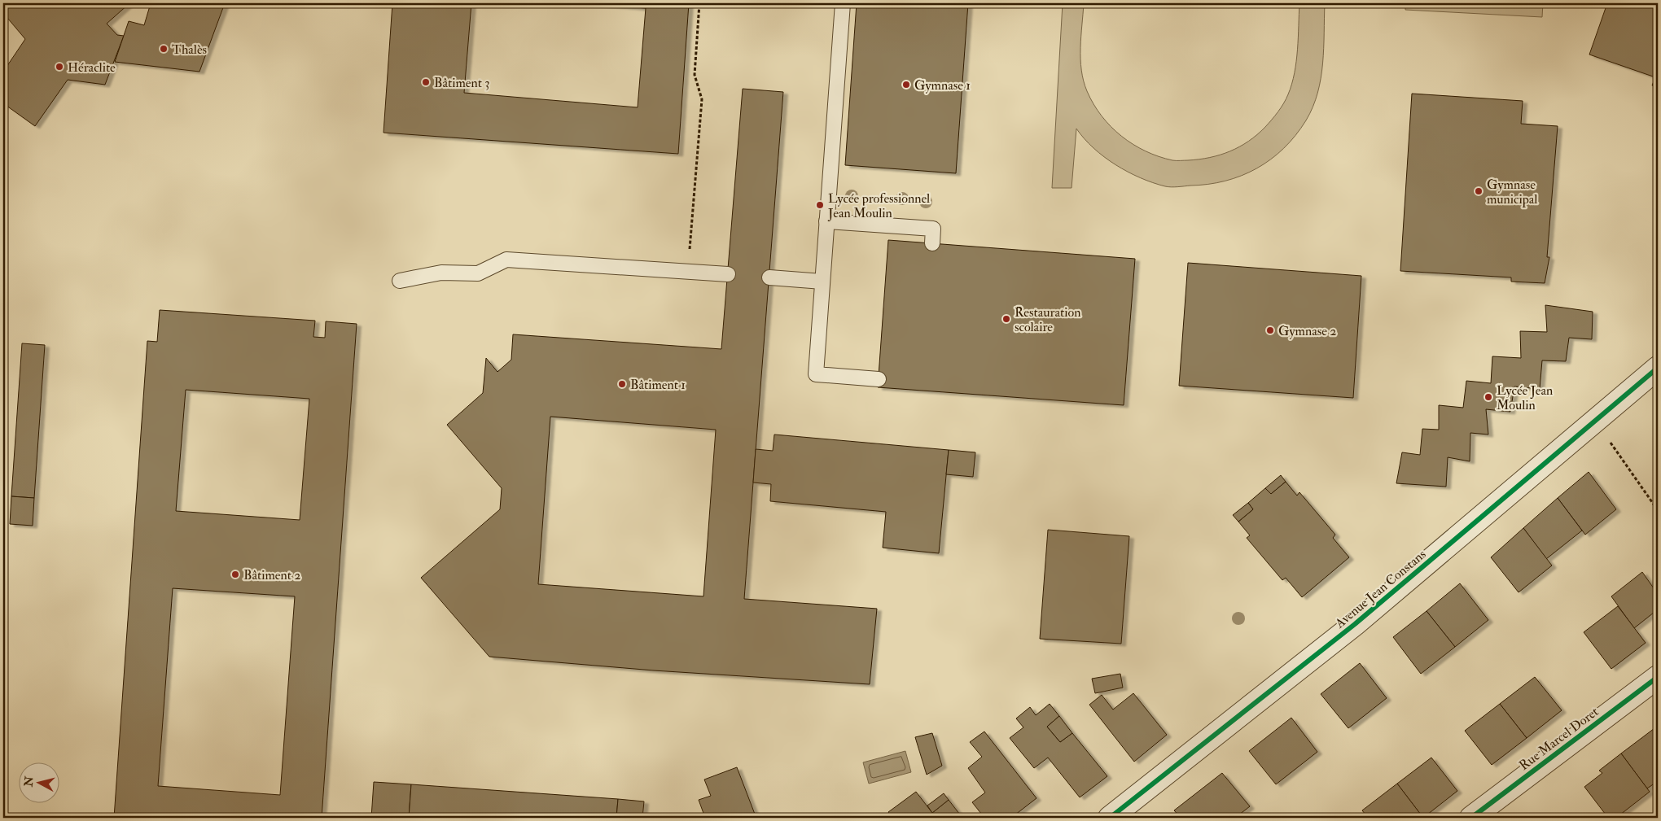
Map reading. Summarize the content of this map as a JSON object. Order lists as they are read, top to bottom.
{
  "streets": {
    "street": ["Avenue Jean Constans", "Rue Marcel Doret"]
  },
  "places": [
    "Thalès",
    "Héraclite",
    "Bâtiment 3",
    "Gymnase 1",
    "Gymnase municipal",
    "Lycée professionnel Jean Moulin",
    "Restauration scolaire",
    "Gymnase 2",
    "Bâtiment 1",
    "Lycée Jean Moulin",
    "Bâtiment 2"
  ],
  "north": "left"
}
